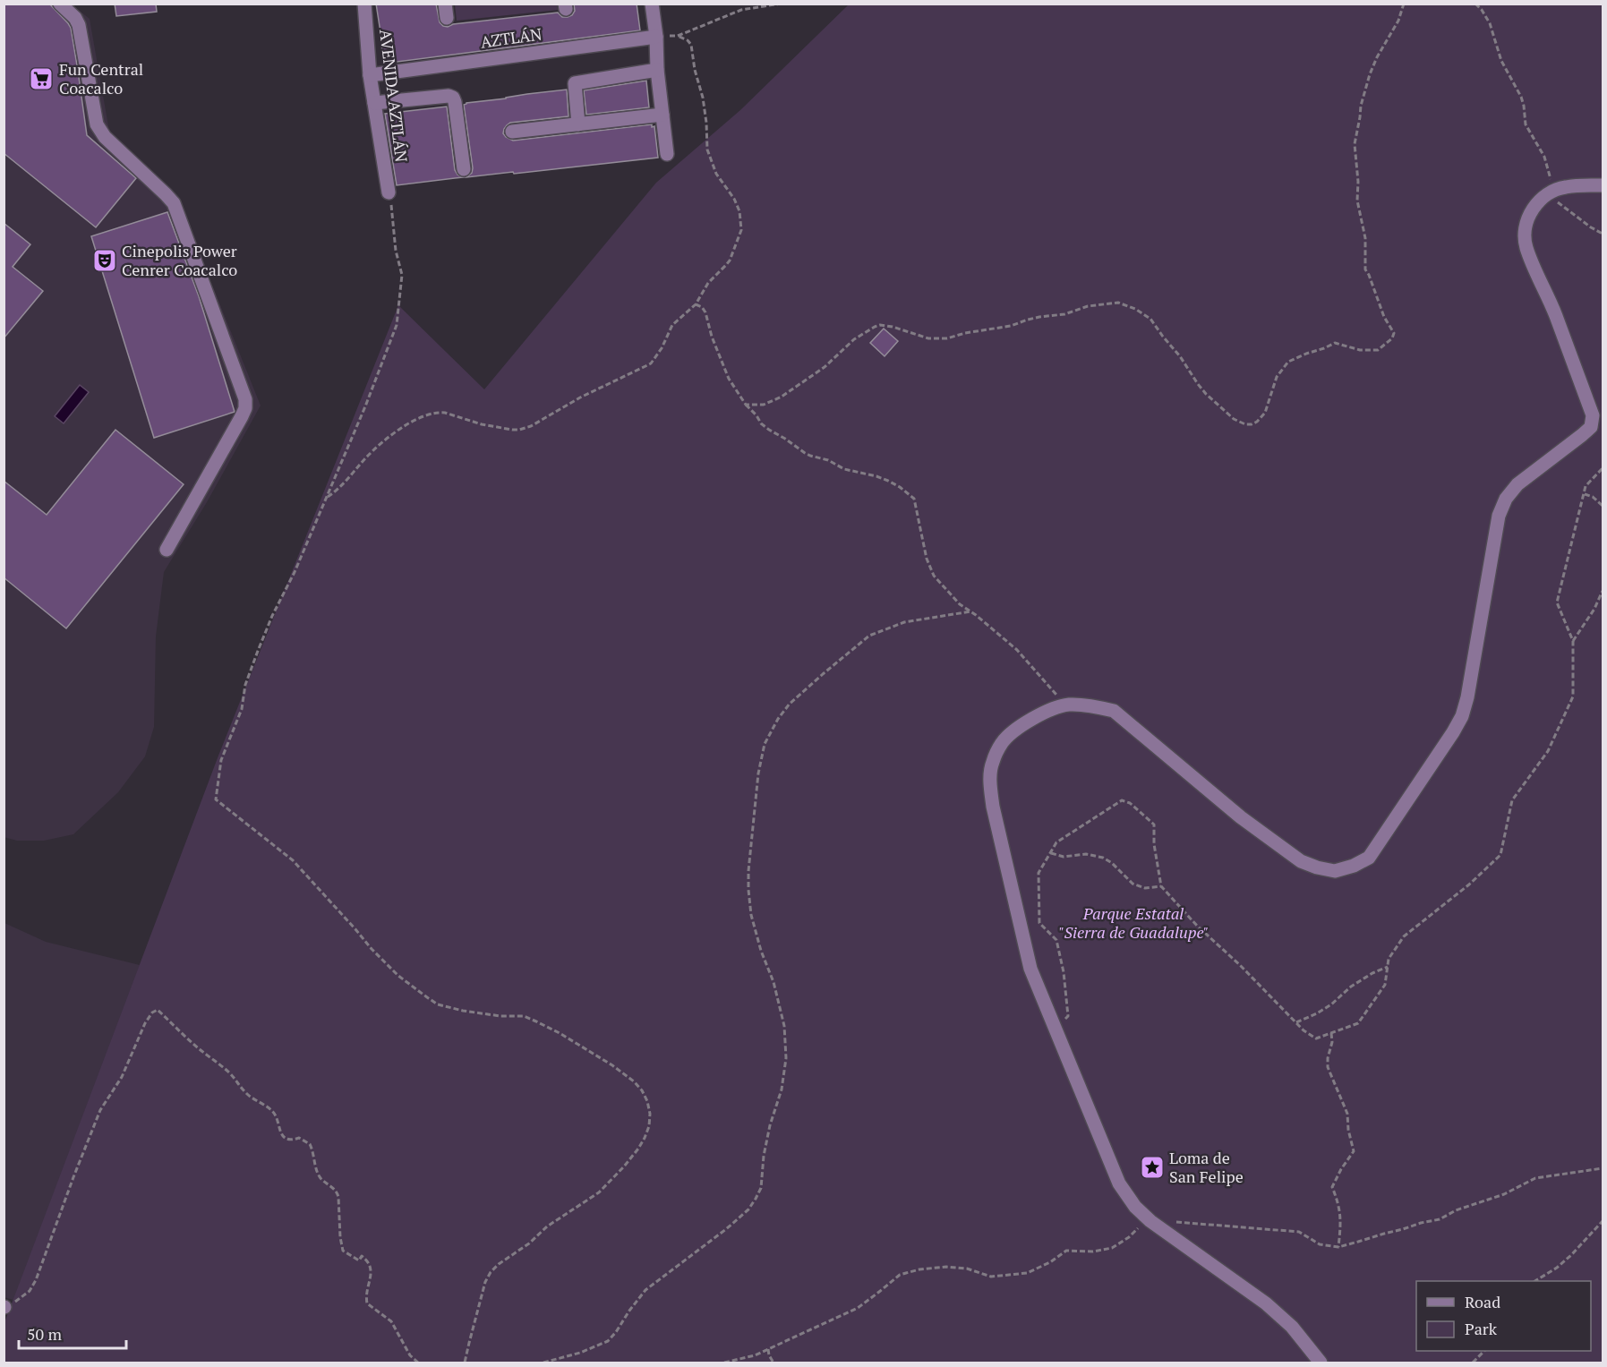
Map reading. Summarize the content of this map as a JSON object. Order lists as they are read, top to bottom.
{
  "streets": {
    "street": ["AZTLÁN", "AVENIDA AZTLÁN"]
  },
  "crossings": [
    ["AZTLÁN", "AVENIDA AZTLÁN"]
  ],
  "parks": ["Parque Estatal \"Sierra de Guadalupe\""],
  "places": {
    "supermarket": ["Fun Central Coacalco"],
    "theatre": ["Cinepolis Power Cenrer Coacalco"],
    "place": ["Loma de San Felipe"]
  },
  "legend": ["Road", "Park"],
  "scale_bar": "50 m"
}
